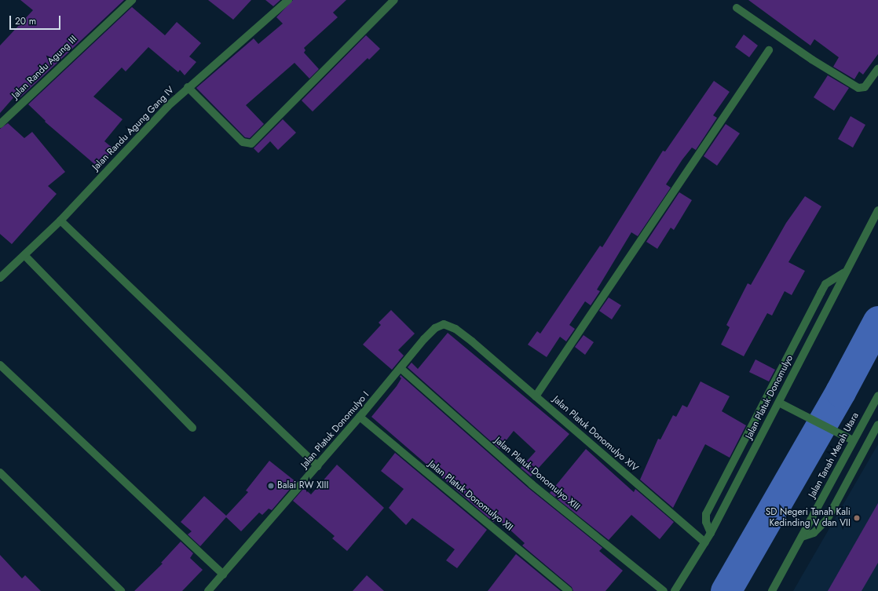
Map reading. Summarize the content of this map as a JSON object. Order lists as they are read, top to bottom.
{
  "streets": {
    "street": [
      "Jalan Randu Agung III",
      "Jalan Randu Agung Gang IV",
      "Jalan Platuk Donomulyo",
      "Jalan Platuk Donomulyo I",
      "Jalan Platuk Donomulyo XIV",
      "Jalan Tanah Merah Utara",
      "Jalan Platuk Donomulyo XIII",
      "Jalan Platuk Donomulyo XII"
    ]
  },
  "crossings": [
    ["Jalan Platuk Donomulyo", "Jalan Platuk Donomulyo XIV"],
    ["Jalan Platuk Donomulyo I", "Jalan Platuk Donomulyo XIV"],
    ["Jalan Platuk Donomulyo I", "Jalan Platuk Donomulyo XIII"],
    ["Jalan Platuk Donomulyo I", "Jalan Platuk Donomulyo XII"]
  ],
  "places": ["Balai RW XIII", "SD Negeri Tanah Kali Kedinding V dan VII"],
  "scale_bar": "20 m"
}
